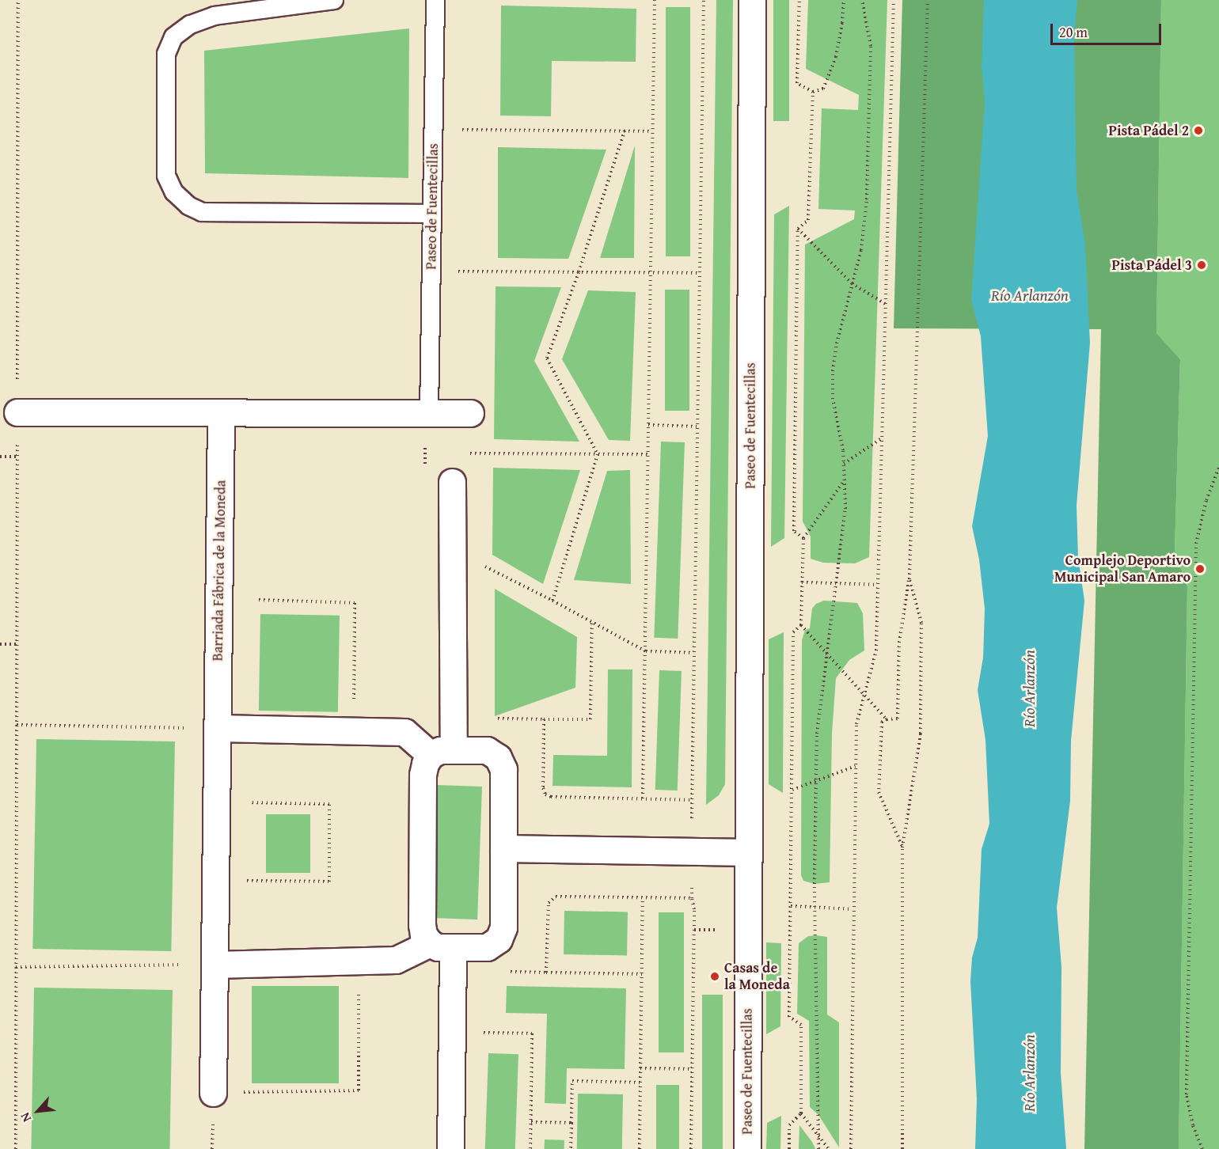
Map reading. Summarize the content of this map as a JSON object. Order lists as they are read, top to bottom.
{
  "streets": {
    "street": ["Paseo de Fuentecillas", "Barriada Fábrica de la Moneda"]
  },
  "water": ["Río Arlanzón"],
  "places": [
    "Pista Pádel 2",
    "Pista Pádel 3",
    "Complejo Deportivo Municipal San Amaro",
    "Casas de la Moneda"
  ],
  "scale_bar": "20 m",
  "north": "bottom left"
}
